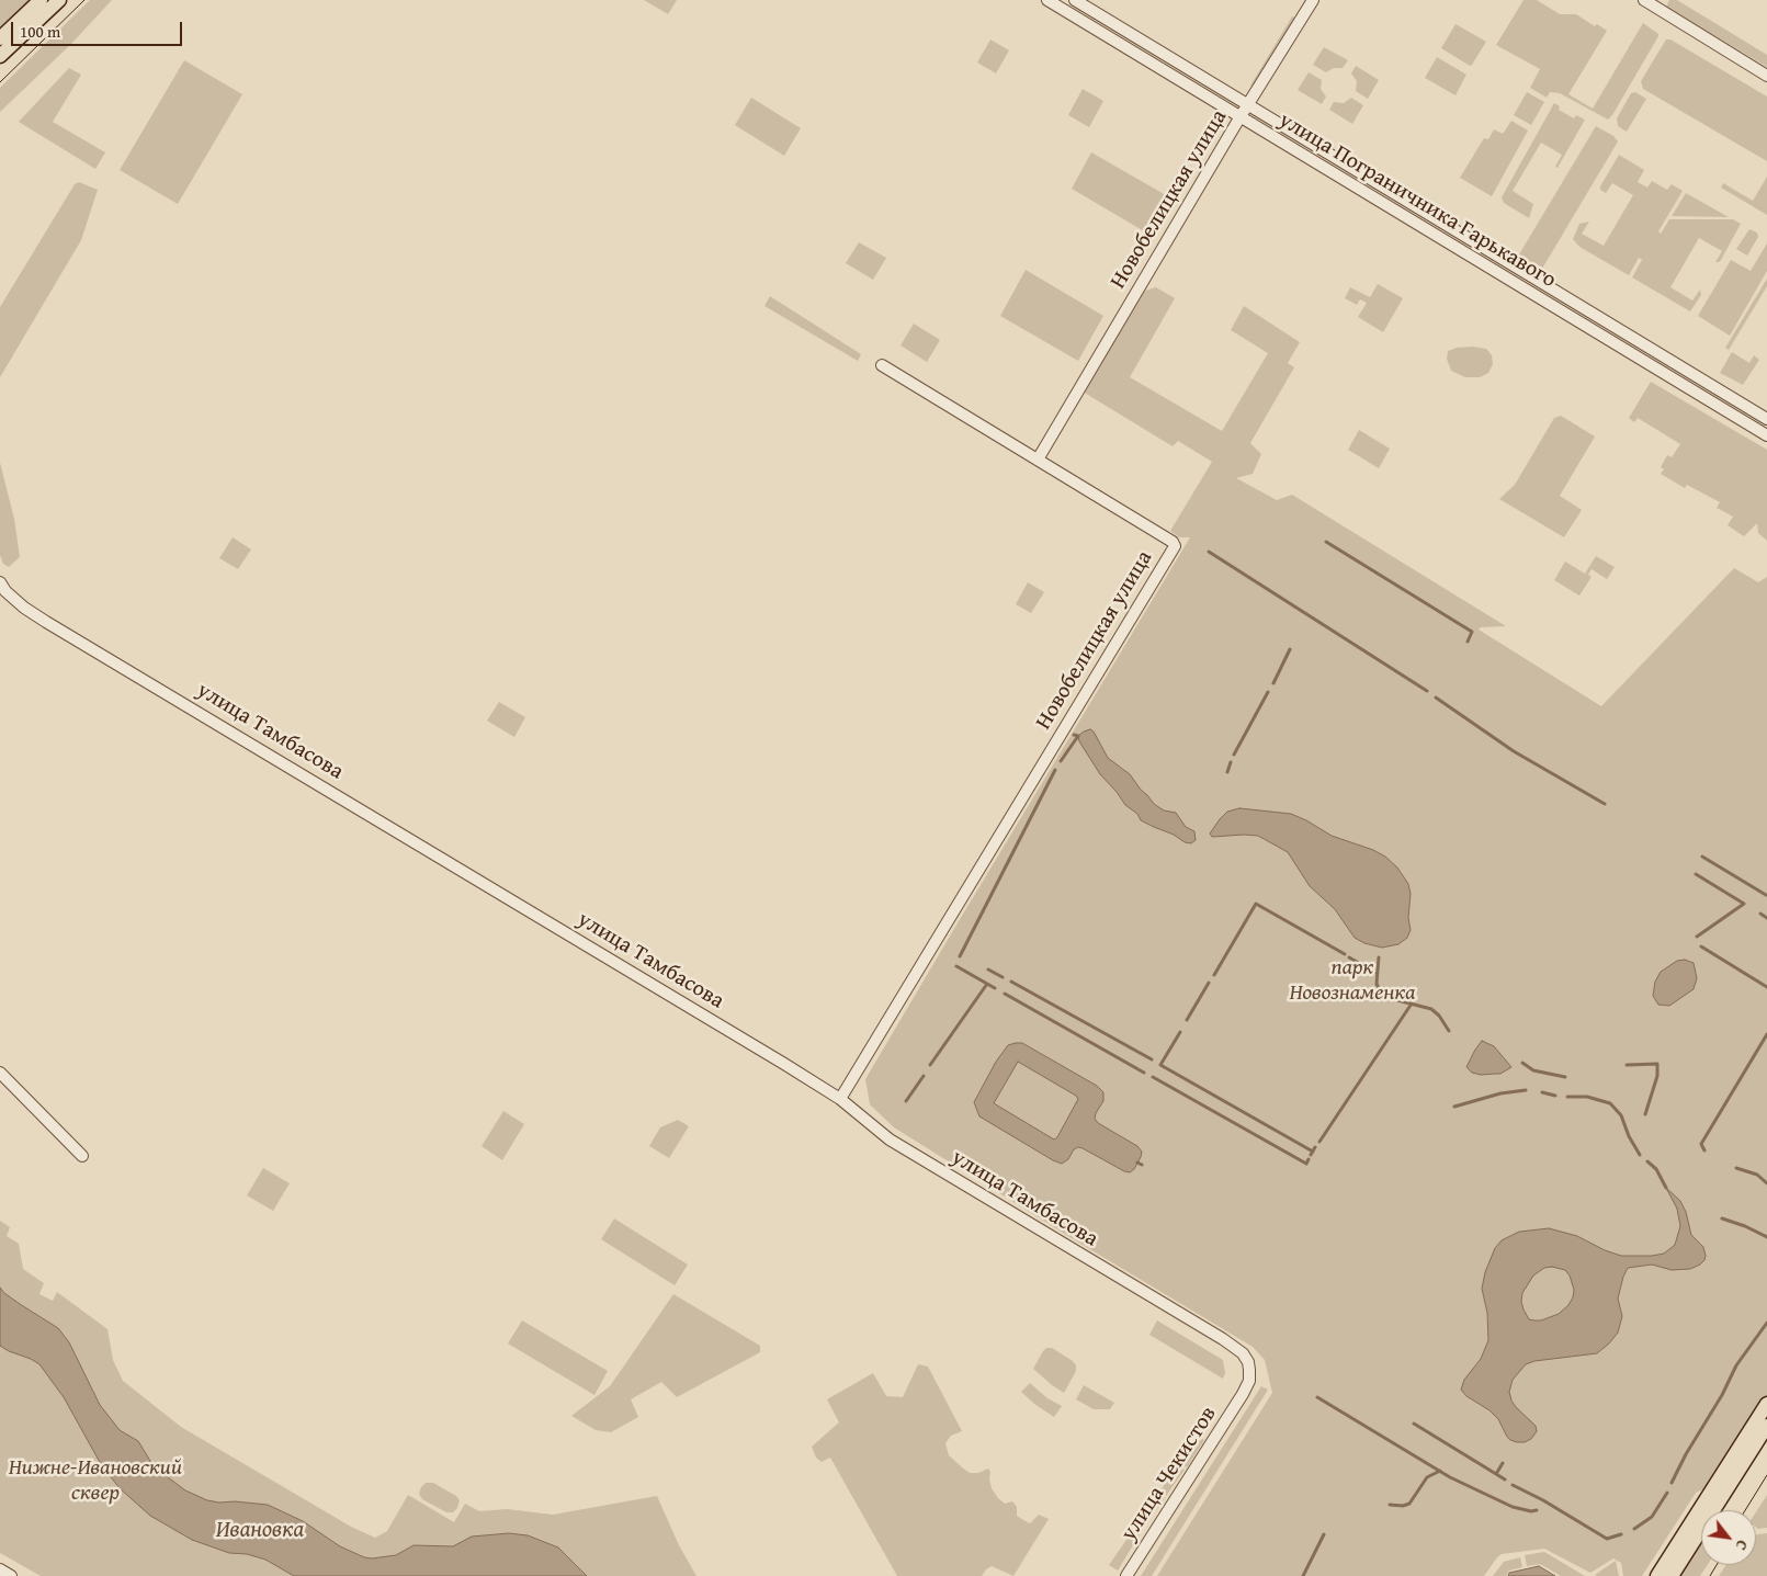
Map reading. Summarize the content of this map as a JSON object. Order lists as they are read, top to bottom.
{
  "streets": {
    "street": [
      "Новобелицкая улица",
      "улица Пограничника Гарькавого",
      "улица Тамбасова",
      "улица Чекистов"
    ]
  },
  "crossings": [
    ["Новобелицкая улица", "улица Пограничника Гарькавого"],
    ["Новобелицкая улица", "улица Тамбасова"],
    ["улица Тамбасова", "улица Чекистов"]
  ],
  "water": ["Ивановка"],
  "parks": ["парк Новознаменка", "Нижне-Ивановский сквер"],
  "scale_bar": "100 m",
  "north": "bottom right"
}
